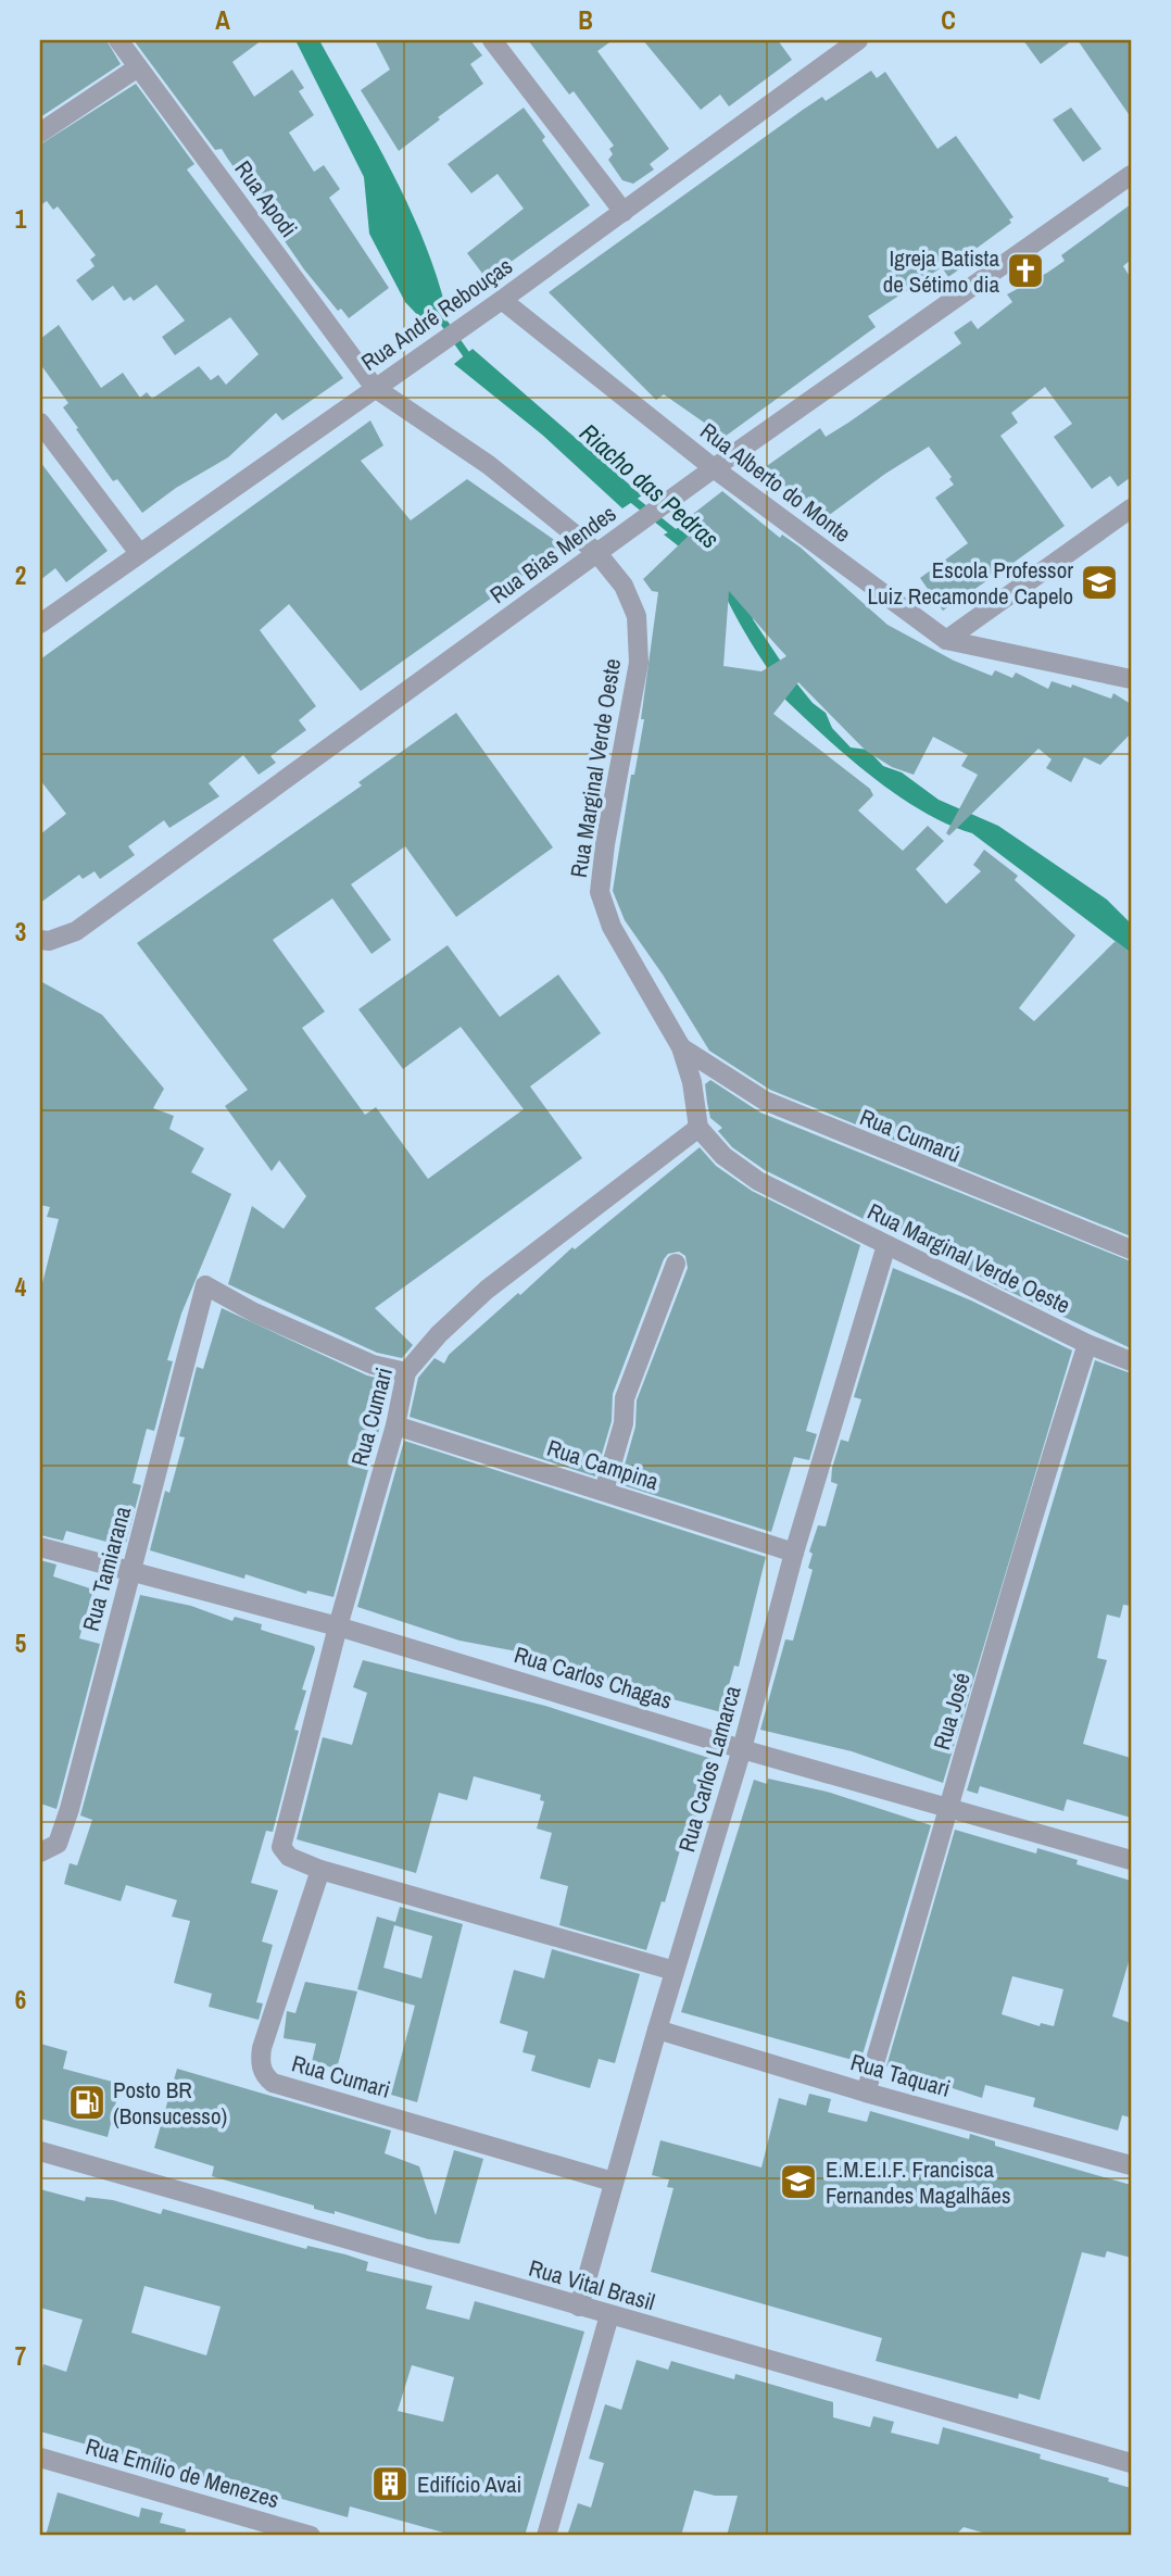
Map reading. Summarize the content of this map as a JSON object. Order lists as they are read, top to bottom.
{
  "streets": {
    "street": [
      "Rua Apodi",
      "Rua André Rebouças",
      "Rua Alberto do Monte",
      "Rua Bias Mendes",
      "Rua Marginal Verde Oeste",
      "Rua Cumarú",
      "Rua Cumari",
      "Rua Campina",
      "Rua Tamiarana",
      "Rua Carlos Chagas",
      "Rua José",
      "Rua Carlos Lamarca",
      "Rua Taquari",
      "Rua Vital Brasil",
      "Rua Emílio de Menezes"
    ]
  },
  "crossings": [
    ["Rua Apodi", "Rua André Rebouças"],
    ["Rua Apodi", "Rua Marginal Verde Oeste"],
    ["Rua André Rebouças", "Rua Alberto do Monte"],
    ["Rua André Rebouças", "Rua Marginal Verde Oeste"],
    ["Rua Alberto do Monte", "Rua Bias Mendes"],
    ["Rua Bias Mendes", "Rua Marginal Verde Oeste"],
    ["Rua Marginal Verde Oeste", "Rua Cumarú"],
    ["Rua Marginal Verde Oeste", "Rua Cumari"],
    ["Rua Marginal Verde Oeste", "Rua José"],
    ["Rua Marginal Verde Oeste", "Rua Carlos Lamarca"],
    ["Rua Cumari", "Rua Campina"],
    ["Rua Cumari", "Rua Tamiarana"],
    ["Rua Cumari", "Rua Carlos Chagas"],
    ["Rua Cumari", "Rua Carlos Lamarca"],
    ["Rua Campina", "Rua Carlos Lamarca"],
    ["Rua Tamiarana", "Rua Carlos Chagas"],
    ["Rua Carlos Chagas", "Rua José"],
    ["Rua Carlos Chagas", "Rua Carlos Lamarca"],
    ["Rua José", "Rua Taquari"],
    ["Rua Carlos Lamarca", "Rua Taquari"],
    ["Rua Carlos Lamarca", "Rua Vital Brasil"]
  ],
  "water": ["Riacho das Pedras"],
  "places": {
    "church": ["Igreja Batista de Sétimo dia"],
    "school or university": ["Escola Professor Luiz Recamonde Capelo", "E.M.E.I.F. Francisca Fernandes Magalhães"],
    "fuel station": ["Posto BR (Bonsucesso)"],
    "building": ["Edifício Avai"]
  },
  "grid": {
    "columns": ["A", "B", "C"],
    "rows": [
      "1",
      "2",
      "3",
      "4",
      "5",
      "6",
      "7"
    ]
  }
}
